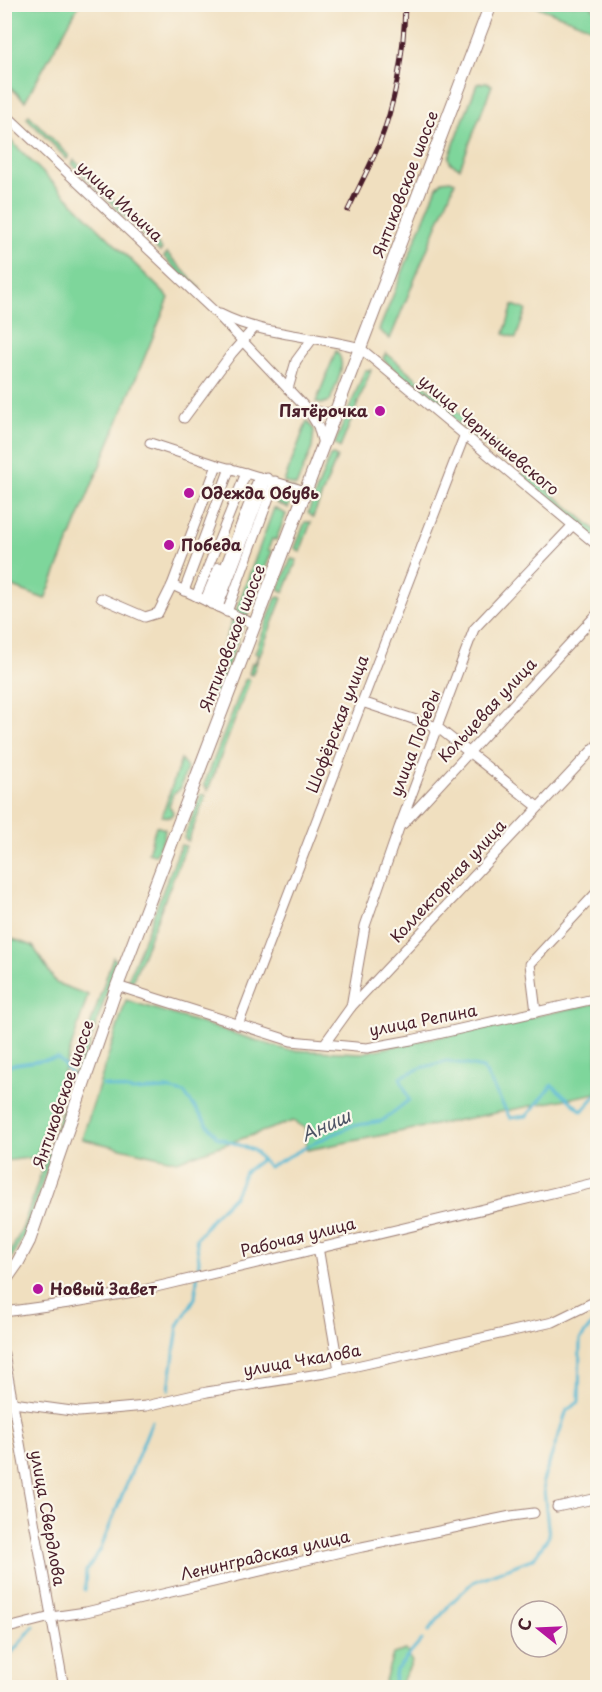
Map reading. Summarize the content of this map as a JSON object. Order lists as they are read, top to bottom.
{
  "streets": {
    "main road": ["Янтиковское шоссе"],
    "street": [
      "улица Ильича",
      "улица Чернышевского",
      "Кольцевая улица",
      "Шофёрская улица",
      "улица Победы",
      "Коллекторная улица",
      "улица Репина",
      "Рабочая улица",
      "улица Чкалова",
      "улица Свердлова",
      "Ленинградская улица"
    ]
  },
  "crossings": [
    ["Янтиковское шоссе", "улица Ильича"],
    ["Янтиковское шоссе", "улица Чернышевского"],
    ["Янтиковское шоссе", "улица Репина"],
    ["улица Ильича", "улица Чернышевского"],
    ["улица Чернышевского", "Шофёрская улица"],
    ["улица Чернышевского", "улица Победы"],
    ["Кольцевая улица", "улица Победы"],
    ["Шофёрская улица", "улица Репина"],
    ["улица Победы", "Коллекторная улица"],
    ["Коллекторная улица", "улица Репина"],
    ["улица Чкалова", "улица Свердлова"],
    ["улица Свердлова", "Ленинградская улица"]
  ],
  "water": ["Аниш"],
  "places": [
    "Пятёрочка",
    "Одежда Обувь",
    "Победа",
    "Новый Завет"
  ],
  "north": "left"
}
